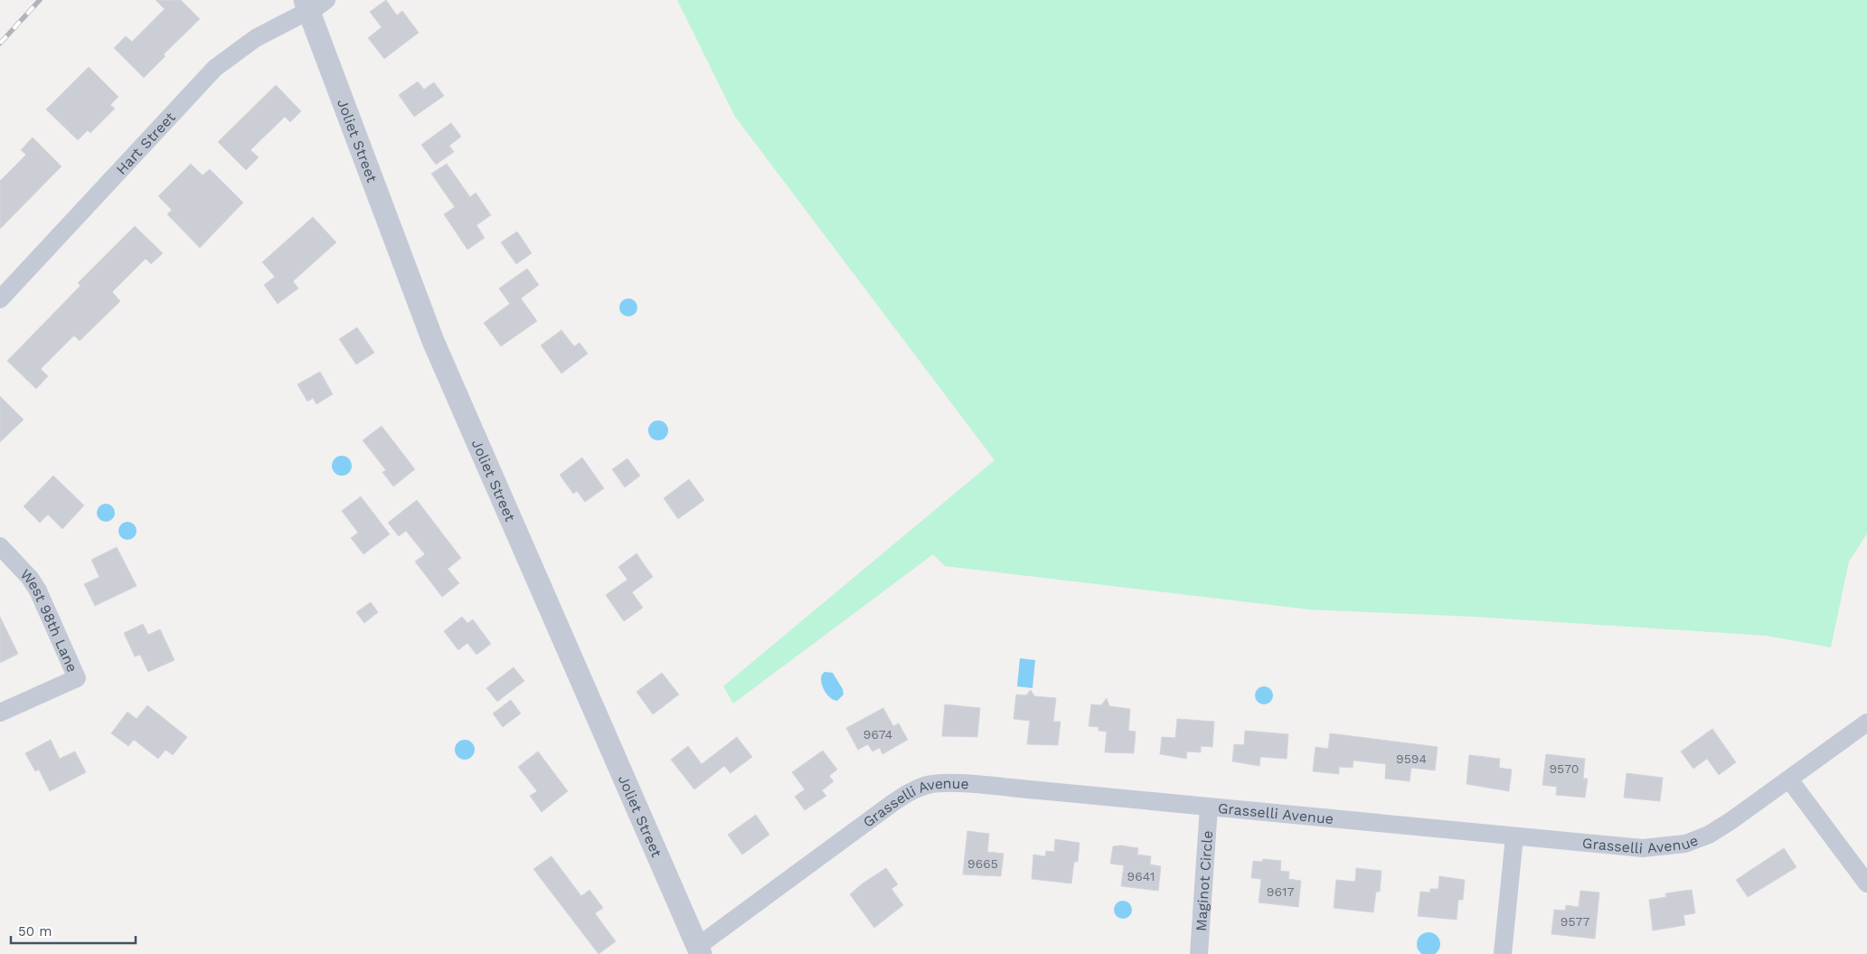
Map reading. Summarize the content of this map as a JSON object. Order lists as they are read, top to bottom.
{
  "streets": {
    "street": [
      "Joliet Street",
      "Hart Street",
      "West 98th Lane",
      "Grasselli Avenue",
      "Maginot Circle"
    ]
  },
  "crossings": [
    ["Joliet Street", "Hart Street"],
    ["Joliet Street", "Grasselli Avenue"],
    ["Grasselli Avenue", "Maginot Circle"]
  ],
  "house_numbers": [
    "9674",
    "9594",
    "9570",
    "9665",
    "9641",
    "9617",
    "9577"
  ],
  "scale_bar": "50 m"
}
